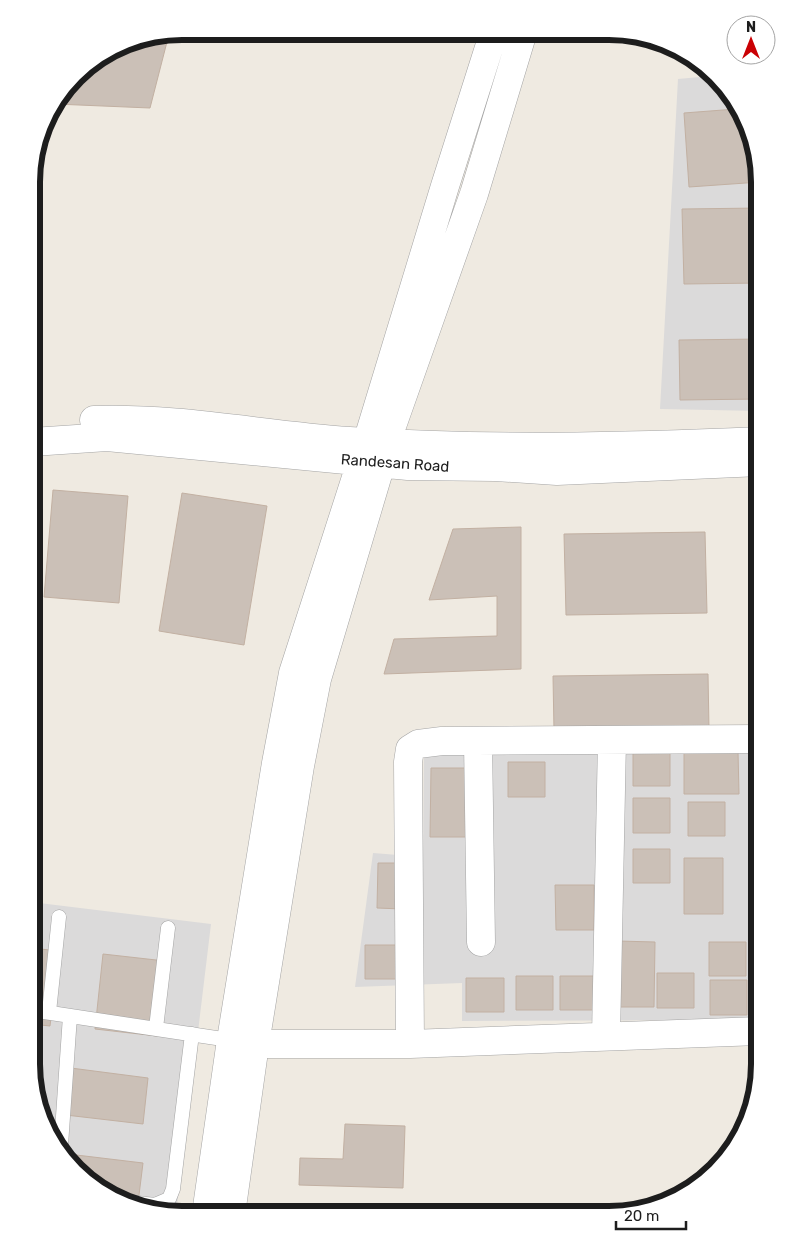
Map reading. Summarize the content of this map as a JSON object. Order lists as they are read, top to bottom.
{
  "streets": {
    "street": ["Randesan Road"]
  },
  "scale_bar": "20 m",
  "north": "top"
}
